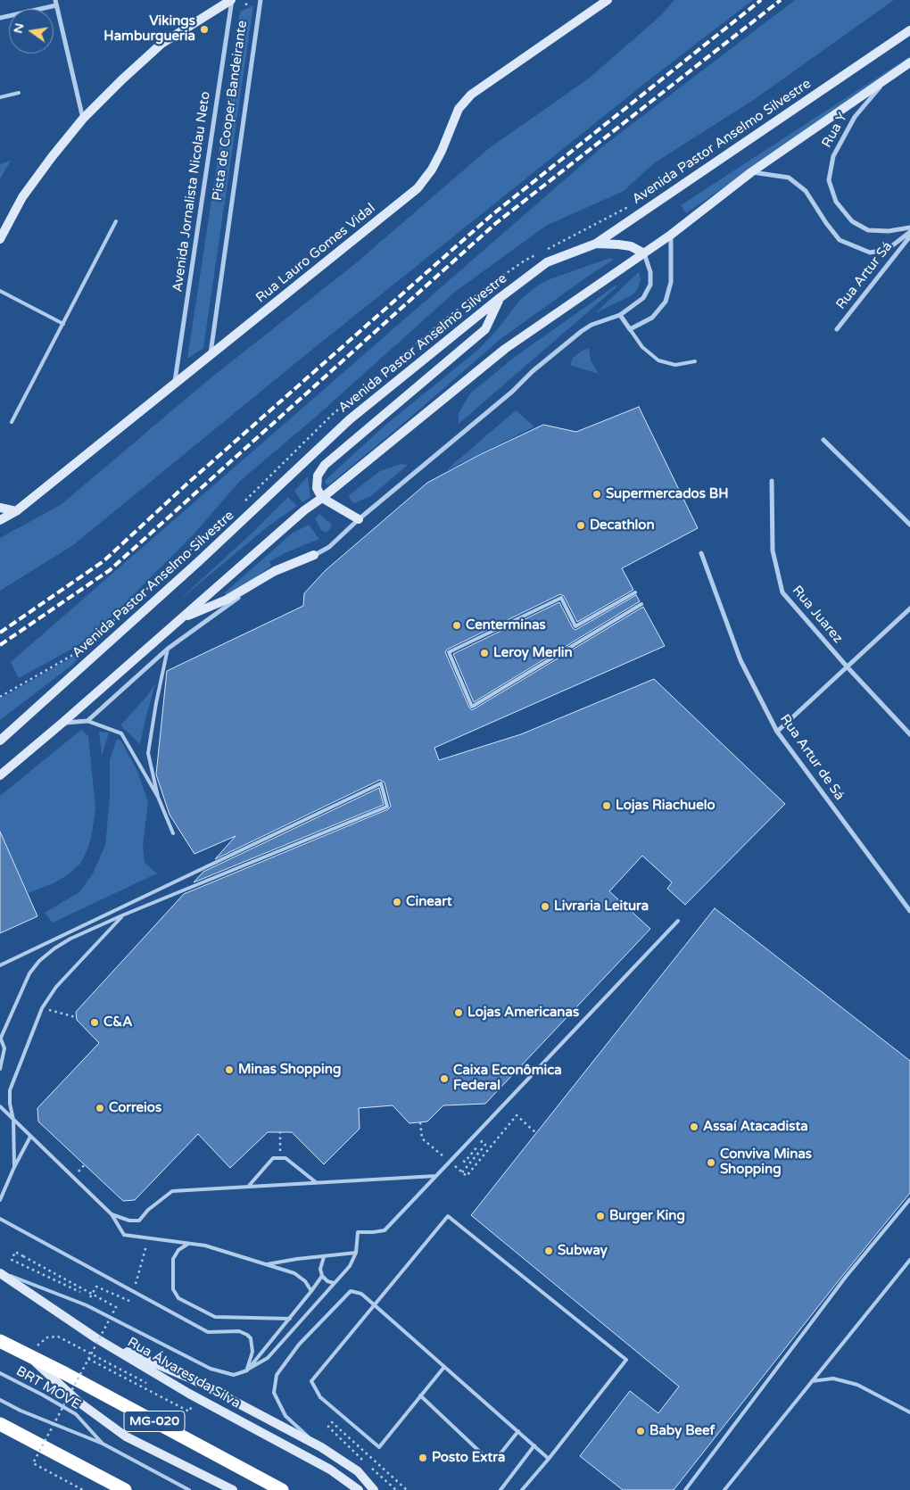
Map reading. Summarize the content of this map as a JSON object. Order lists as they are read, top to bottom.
{
  "streets": {
    "highway": ["MG-020"],
    "main road": ["Avenida Pastor Anselmo Silvestre", "Rua Lauro Gomes Vidal", "Rua Álvares da Silva"],
    "street": [
      "Rua Y",
      "Avenida Jornalista Nicolau Neto",
      "Rua Artur Sá",
      "Rua Juarez",
      "Rua Artur de Sá"
    ],
    "lane": ["BRT MOVE"],
    "path": ["Pista de Cooper Bandeirante"]
  },
  "crossings": [
    ["Avenida Jornalista Nicolau Neto", "Rua Lauro Gomes Vidal"]
  ],
  "places": [
    "Vikings Hamburgueria",
    "Supermercados BH",
    "Decathlon",
    "Centerminas",
    "Leroy Merlin",
    "Lojas Riachuelo",
    "Cineart",
    "Livraria Leitura",
    "Lojas Americanas",
    "C&A",
    "Minas Shopping",
    "Caixa Econômica Federal",
    "Correios",
    "Assaí Atacadista",
    "Conviva Minas Shopping",
    "Burger King",
    "Subway",
    "Baby Beef",
    "Posto Extra"
  ],
  "north": "left"
}
